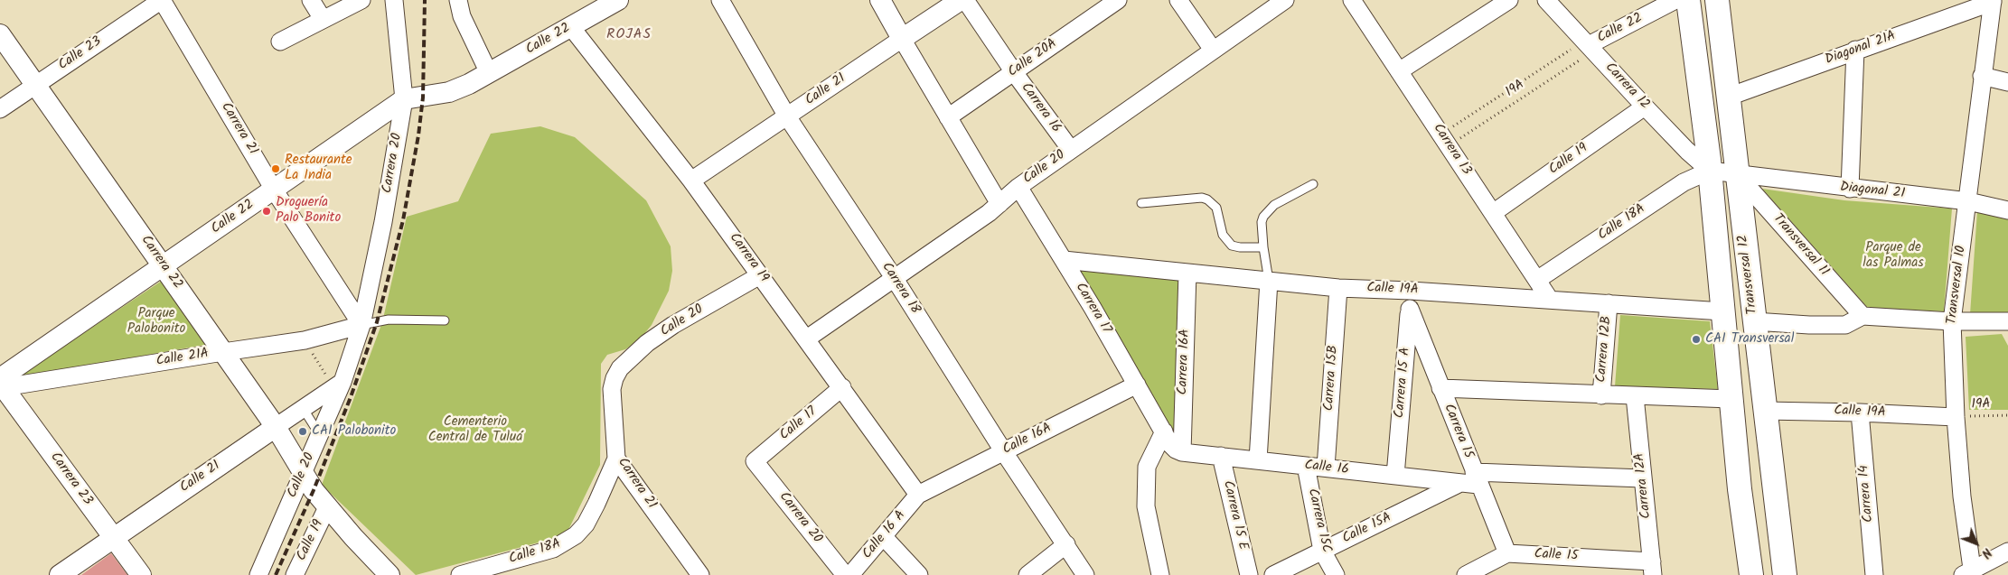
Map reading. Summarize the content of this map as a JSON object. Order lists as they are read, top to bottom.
{
  "streets": {
    "main road": ["Transversal 12"],
    "street": [
      "Calle 22",
      "Diagonal 21A",
      "Calle 23",
      "Calle 20A",
      "Carrera 12",
      "Calle 21",
      "Carrera 16",
      "Carrera 21",
      "Carrera 13",
      "Calle 19",
      "Carrera 20",
      "Calle 20",
      "Diagonal 21",
      "Calle 18A",
      "Transversal 11",
      "Carrera 19",
      "Carrera 22",
      "Transversal 10",
      "Carrera 18",
      "Calle 19A",
      "Carrera 17",
      "Carrera 12B",
      "Calle 21A",
      "Carrera 16A",
      "Carrera 15B",
      "Carrera 15 A",
      "Calle 17",
      "Carrera 15",
      "Calle 16A",
      "Calle 16",
      "Carrera 23",
      "Carrera 12A",
      "Carrera 14",
      "Carrera 15 E",
      "Carrera 15C",
      "Calle 15A",
      "Calle 16 A",
      "Calle 15"
    ],
    "path": ["19A"]
  },
  "crossings": [
    ["Calle 22", "Carrera 12"],
    ["Calle 22", "19A"],
    ["Calle 22", "Carrera 21"],
    ["Calle 22", "Carrera 20"],
    ["Calle 22", "Carrera 19"],
    ["Calle 22", "Carrera 22"],
    ["Calle 22", "Calle 21A"],
    ["Calle 22", "Carrera 23"],
    ["Diagonal 21A", "Transversal 12"],
    ["Diagonal 21A", "Transversal 10"],
    ["Calle 23", "Carrera 21"],
    ["Calle 23", "Carrera 22"],
    ["Calle 20A", "Carrera 16"],
    ["Carrera 12", "19A"],
    ["Carrera 12", "Calle 19"],
    ["Carrera 12", "Calle 18A"],
    ["Carrera 12", "Transversal 12"],
    ["19A", "Carrera 13"],
    ["19A", "Transversal 10"],
    ["19A", "Calle 19A"],
    ["Calle 21", "Calle 20"],
    ["Calle 21", "Carrera 19"],
    ["Calle 21", "Carrera 22"],
    ["Calle 21", "Carrera 18"],
    ["Calle 21", "Carrera 23"],
    ["Carrera 16", "Calle 20"],
    ["Carrera 21", "Carrera 20"],
    ["Carrera 21", "Calle 20"],
    ["Carrera 21", "Calle 18A"],
    ["Carrera 21", "Calle 21A"],
    ["Carrera 13", "Calle 19"],
    ["Carrera 13", "Calle 18A"],
    ["Carrera 13", "Calle 19A"],
    ["Calle 19", "Carrera 22"],
    ["Carrera 20", "Calle 20"],
    ["Carrera 20", "Calle 21A"],
    ["Carrera 20", "Calle 17"],
    ["Calle 20", "Carrera 19"],
    ["Calle 20", "Carrera 22"],
    ["Calle 20", "Carrera 18"],
    ["Calle 20", "Carrera 17"],
    ["Calle 20", "Calle 21A"],
    ["Diagonal 21", "Transversal 11"],
    ["Diagonal 21", "Transversal 12"],
    ["Diagonal 21", "Transversal 10"],
    ["Calle 18A", "Transversal 12"],
    ["Transversal 11", "Transversal 12"],
    ["Carrera 19", "Calle 17"],
    ["Carrera 19", "Calle 16A"],
    ["Carrera 19", "Calle 16 A"],
    ["Carrera 22", "Calle 21A"],
    ["Transversal 12", "Calle 19A"],
    ["Transversal 10", "Calle 19A"],
    ["Carrera 18", "Calle 16A"],
    ["Calle 19A", "Carrera 17"],
    ["Calle 19A", "Carrera 12B"],
    ["Calle 19A", "Carrera 16A"],
    ["Calle 19A", "Carrera 15B"],
    ["Calle 19A", "Carrera 15 A"],
    ["Calle 19A", "Carrera 14"],
    ["Carrera 17", "Carrera 16A"],
    ["Carrera 17", "Calle 16A"],
    ["Carrera 17", "Calle 16"],
    ["Calle 21A", "Carrera 23"],
    ["Carrera 16A", "Calle 16"],
    ["Carrera 15B", "Calle 16"],
    ["Carrera 15 A", "Carrera 15"],
    ["Carrera 15 A", "Calle 16"],
    ["Carrera 15", "Calle 16"],
    ["Carrera 15", "Calle 15"],
    ["Calle 16A", "Calle 16 A"],
    ["Calle 16", "Carrera 15 E"],
    ["Calle 16", "Carrera 15C"],
    ["Calle 16", "Calle 15A"],
    ["Carrera 12A", "Calle 15"],
    ["Carrera 15C", "Calle 15A"]
  ],
  "districts": ["ROJAS"],
  "parks": ["Parque de las Palmas", "Parque Palobonito", "Cementerio Central de Tuluá"],
  "places": [
    "Restaurante La India",
    "Droguería Palo Bonito",
    "CAI Transversal",
    "CAI Palobonito"
  ],
  "north": "bottom right"
}
